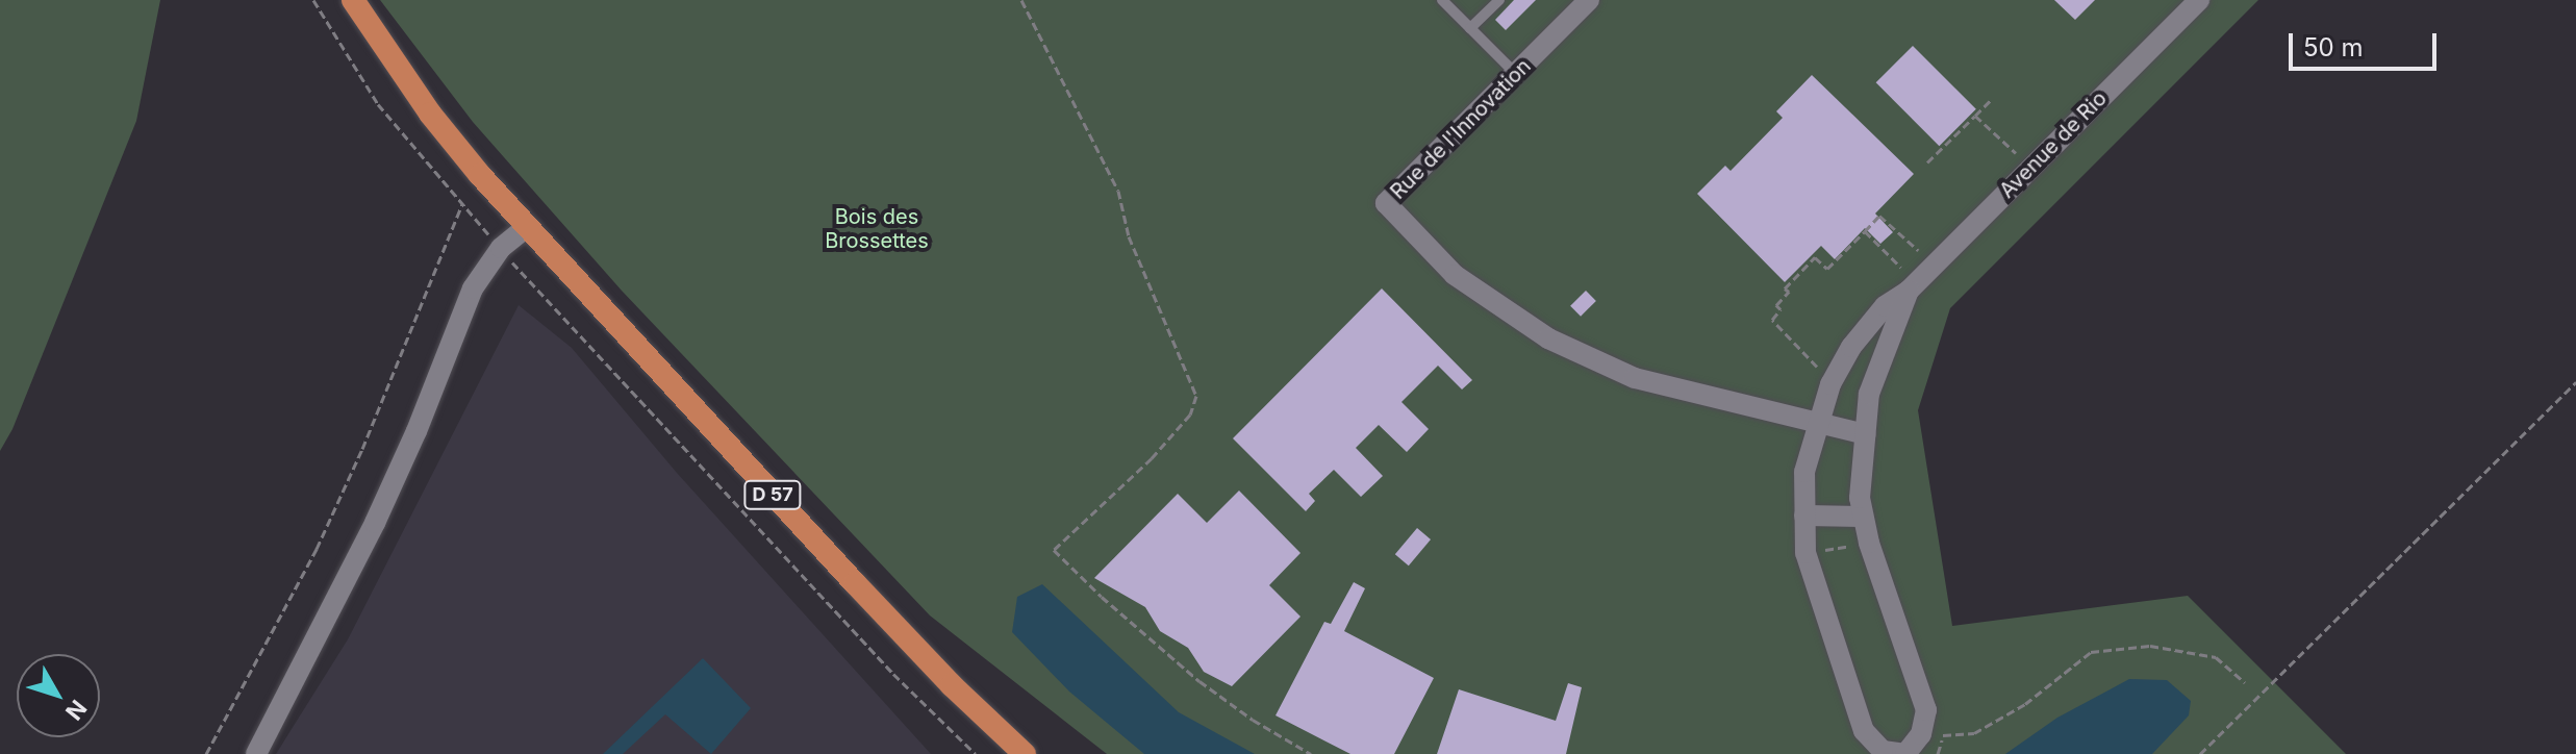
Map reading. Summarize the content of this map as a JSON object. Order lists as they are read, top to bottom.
{
  "streets": {
    "main road": ["D 57"],
    "street": ["Rue de l'Innovation", "Avenue de Rio"]
  },
  "crossings": [
    ["Rue de l'Innovation", "Avenue de Rio"]
  ],
  "parks": ["Bois des Brossettes"],
  "scale_bar": "50 m",
  "north": "bottom right"
}
